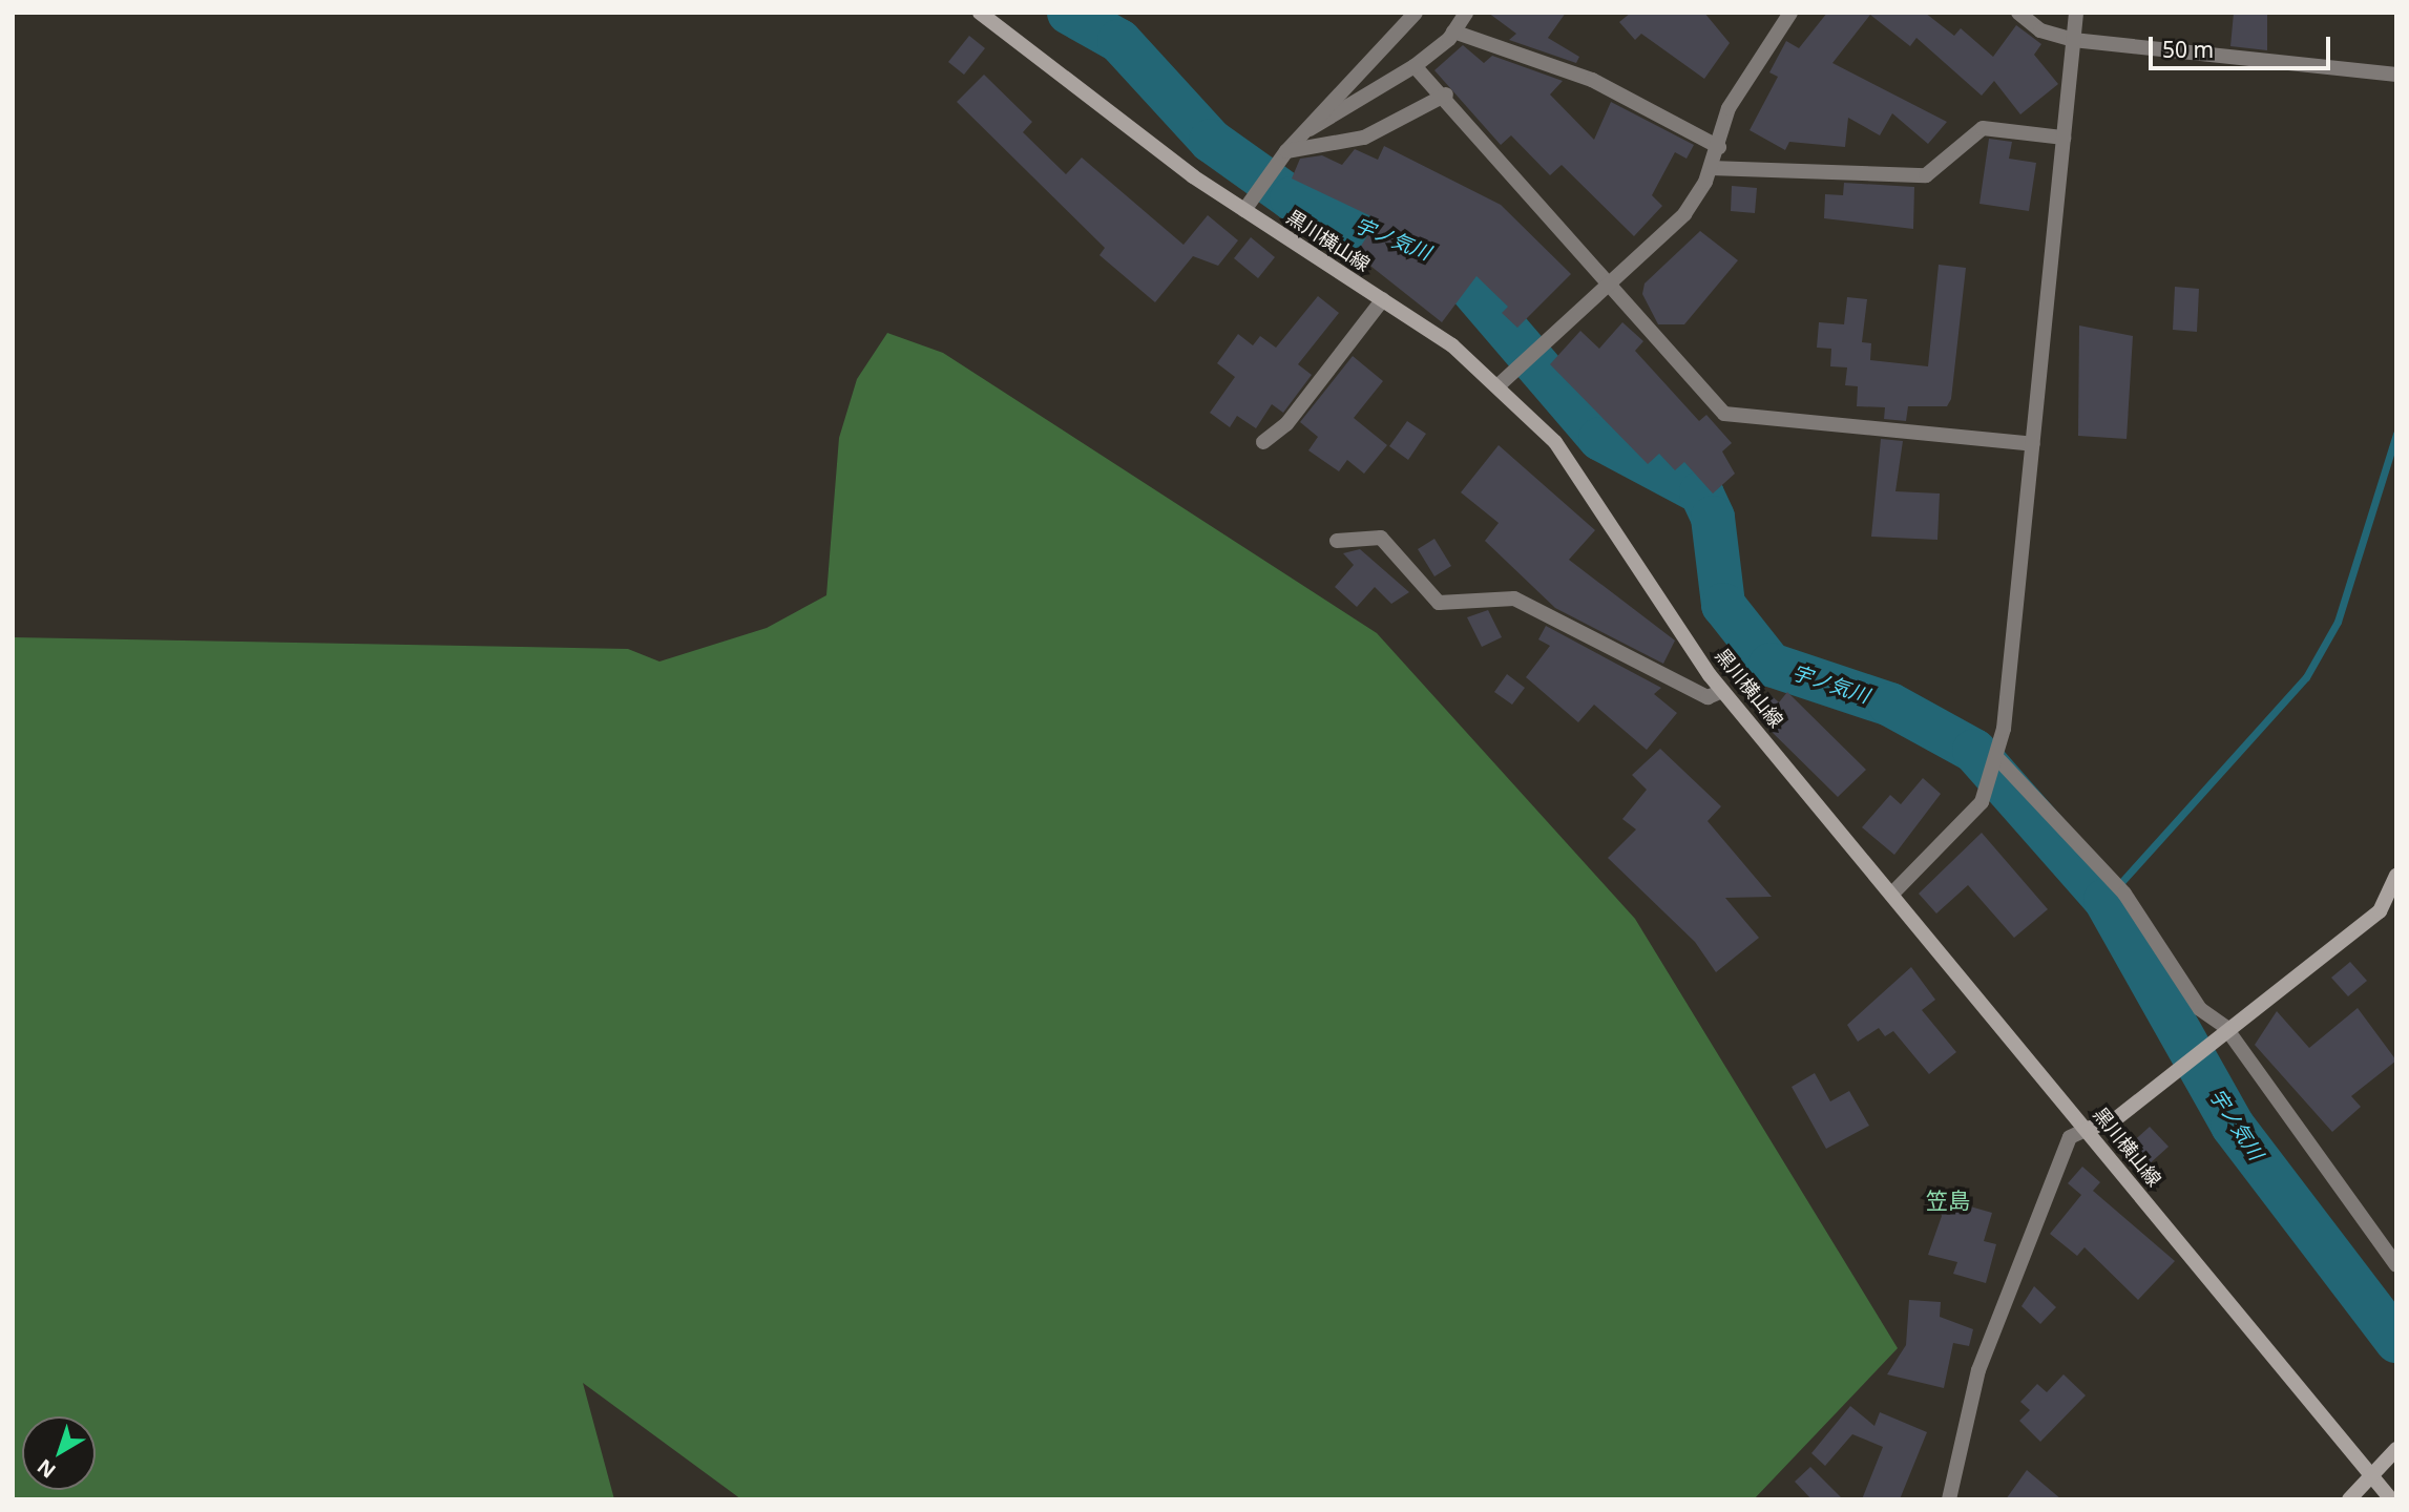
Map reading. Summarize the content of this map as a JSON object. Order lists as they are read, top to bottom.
{
  "streets": {
    "main road": ["黒川横山線"]
  },
  "districts": ["笠島"],
  "water": ["宇ノ気川"],
  "scale_bar": "50 m",
  "north": "bottom left"
}
